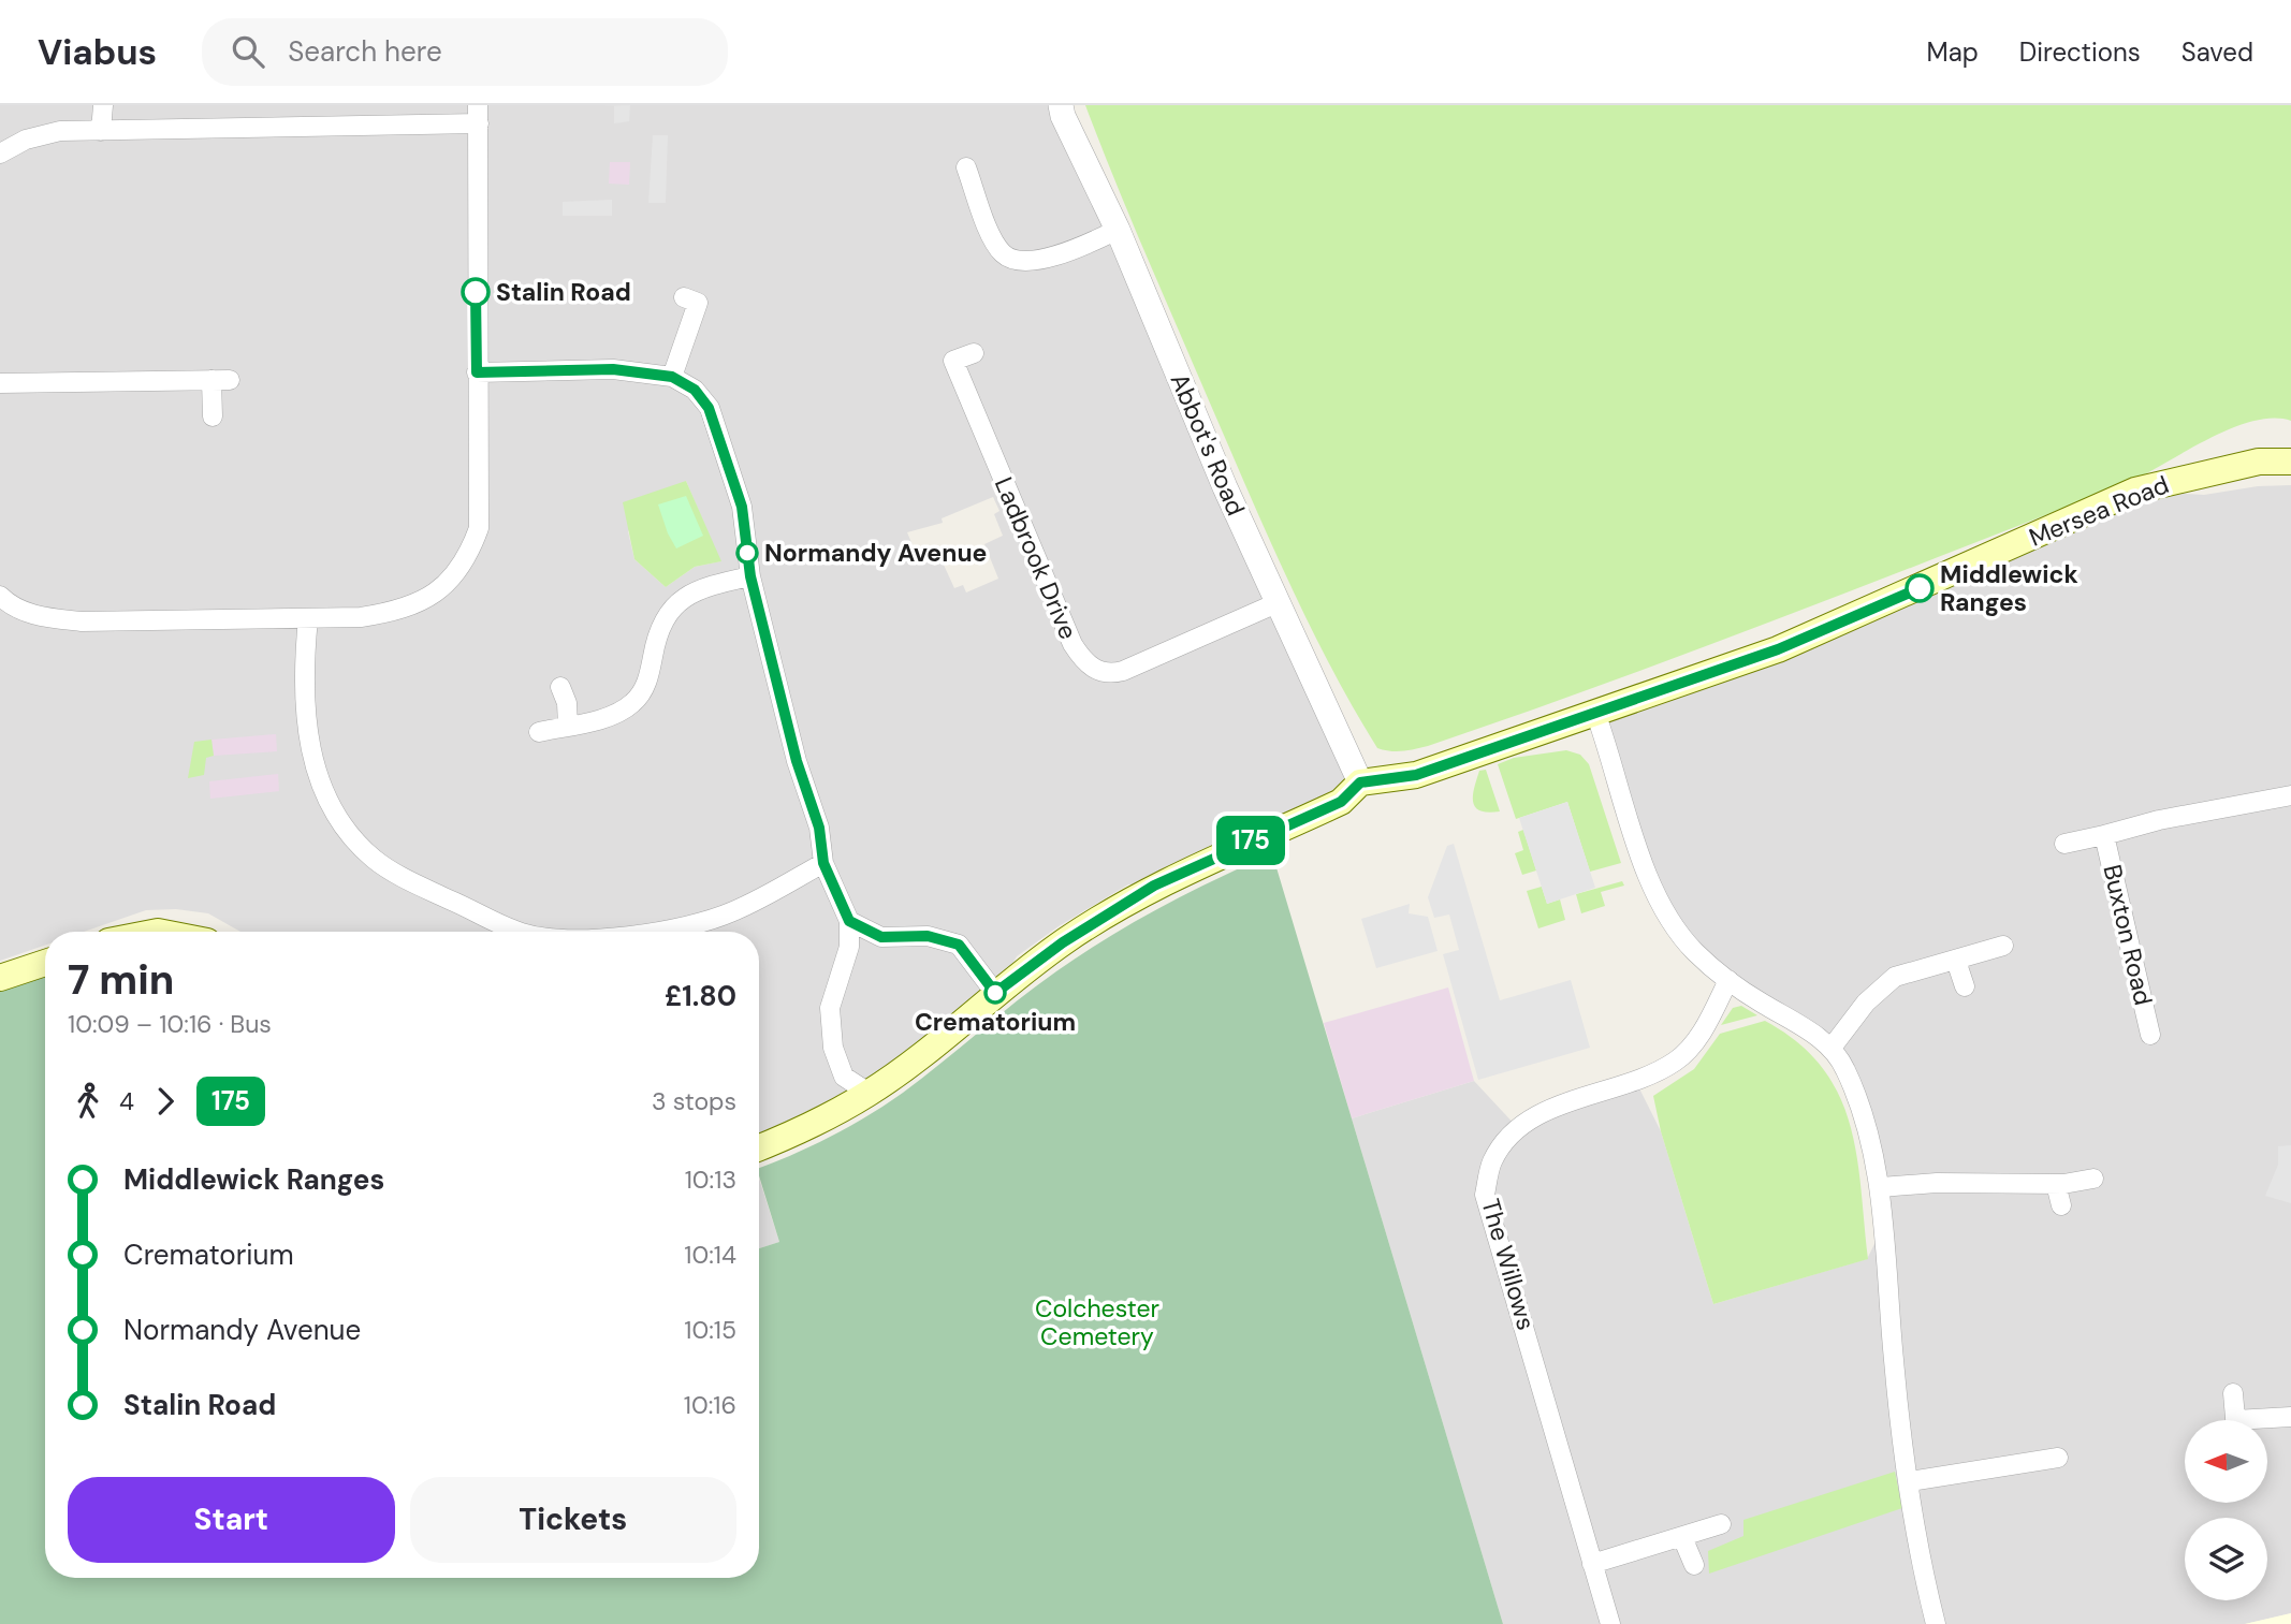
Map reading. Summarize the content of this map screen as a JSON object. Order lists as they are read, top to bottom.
{
  "streets": {
    "main road": ["Mersea Road"],
    "street": [
      "Abbot's Road",
      "Ladbrook Drive",
      "Buxton Road",
      "The Willows"
    ]
  },
  "crossings": [
    ["Abbot's Road", "Mersea Road"],
    ["Abbot's Road", "Ladbrook Drive"]
  ],
  "parks": ["Colchester Cemetery"],
  "places": [
    "Stalin Road",
    "Normandy Avenue",
    "Middlewick Ranges",
    "Crematorium"
  ],
  "lines": ["bus line 175"],
  "north": "left",
  "page": {
    "header": "Viabus",
    "search": "Search here",
    "nav": ["Map", "Directions", "Saved"],
    "on_map": "175",
    "heading": ["7 min", "10:09 – 10:16 · Bus", "£1.80"],
    "legs": ["4", "175", "3 stops"],
    "list": [
      {
        "name": "Middlewick Ranges",
        "value": "10:13"
      },
      {
        "name": "Crematorium",
        "value": "10:14"
      },
      {
        "name": "Normandy Avenue",
        "value": "10:15"
      },
      {
        "name": "Stalin Road",
        "value": "10:16"
      }
    ],
    "buttons": ["Start", "Tickets"]
  }
}
